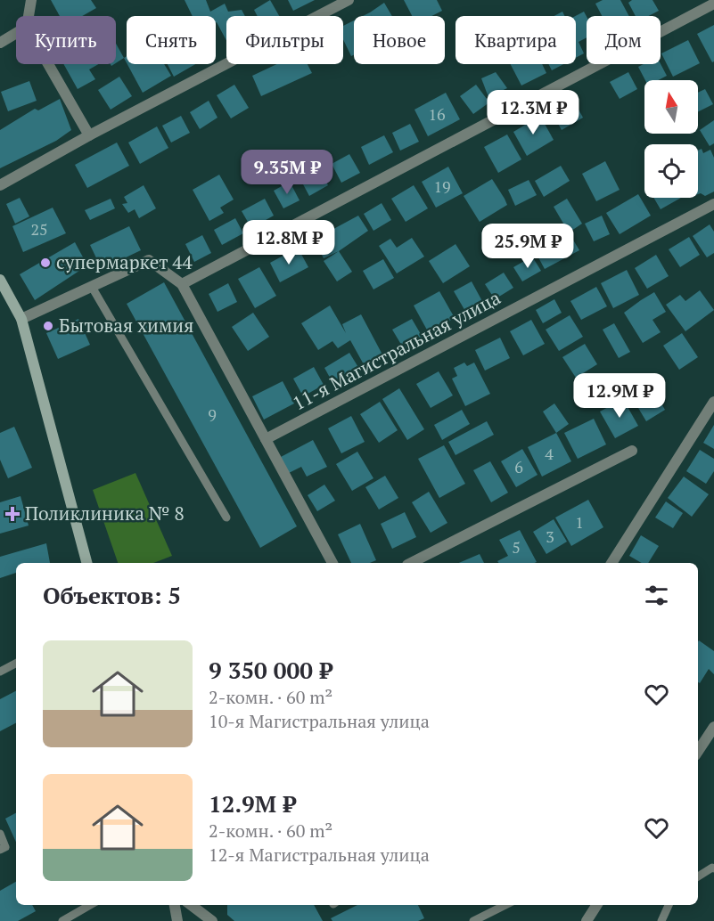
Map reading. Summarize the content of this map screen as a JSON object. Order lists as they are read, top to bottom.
{
  "streets": {
    "street": ["11-я Магистральная улица"]
  },
  "places": {
    "other": ["супермаркет 44", "Бытовая химия"],
    "health": ["Поликлиника № 8"]
  },
  "house_numbers": [
    "16",
    "19",
    "25",
    "9",
    "4",
    "6",
    "1",
    "3",
    "5"
  ],
  "north": "top",
  "page": {
    "chip": [
      "Купить",
      "Снять",
      "Фильтры",
      "Новое",
      "Квартира",
      "Дом"
    ],
    "price": [
      "12.3M ₽",
      "9.35M ₽",
      "12.8M ₽",
      "25.9M ₽",
      "12.9M ₽"
    ],
    "heading": "Объектов: 5",
    "list": [
      {
        "name": "9 350 000 ₽",
        "note": "2-комн. · 60 m² · 10-я Магистральная улица"
      },
      {
        "name": "12.9M ₽",
        "note": "2-комн. · 60 m² · 12-я Магистральная улица"
      }
    ]
  }
}
